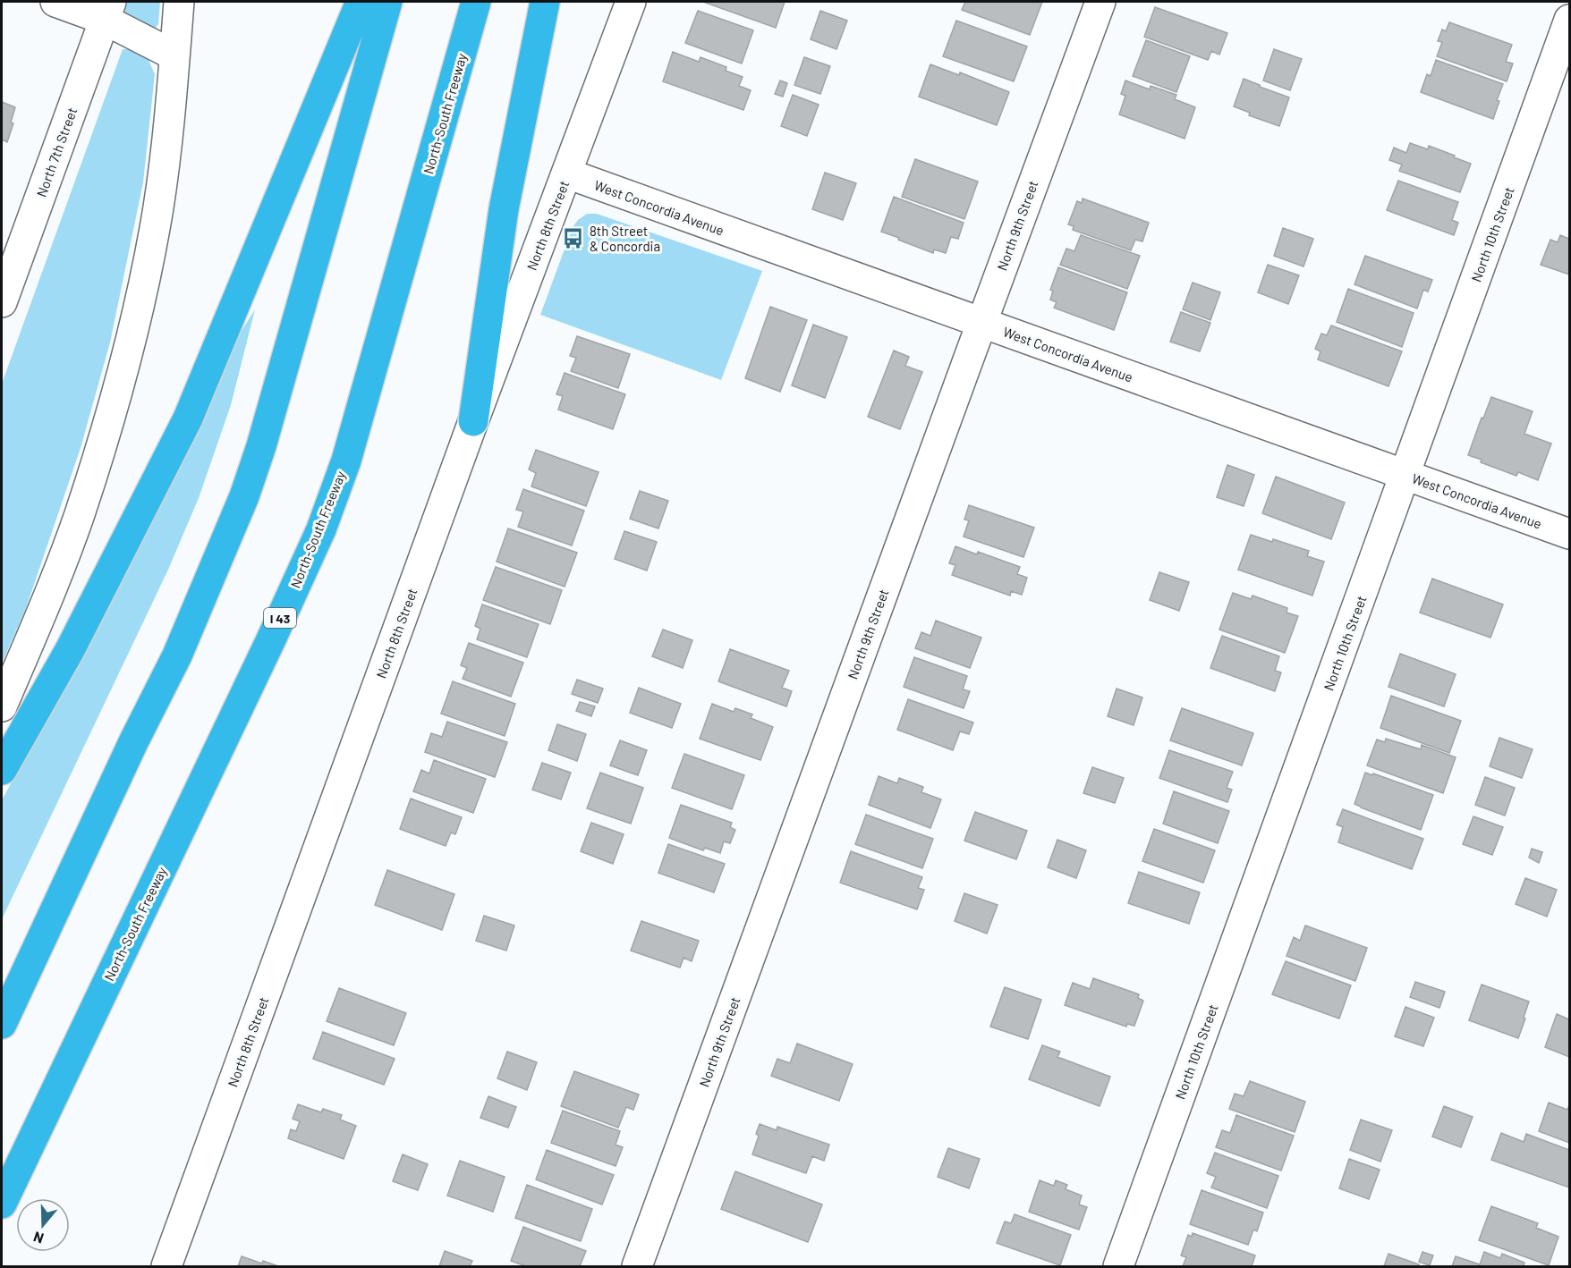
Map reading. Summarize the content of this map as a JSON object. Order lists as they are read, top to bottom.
{
  "streets": {
    "highway": ["North-South Freeway", "I 43"],
    "street": [
      "North 7th Street",
      "West Concordia Avenue",
      "North 8th Street",
      "North 9th Street",
      "North 10th Street"
    ]
  },
  "crossings": [
    ["West Concordia Avenue", "North 8th Street"],
    ["West Concordia Avenue", "North 9th Street"],
    ["West Concordia Avenue", "North 10th Street"]
  ],
  "places": {
    "bus stop": ["8th Street & Concordia"]
  },
  "north": "bottom"
}
